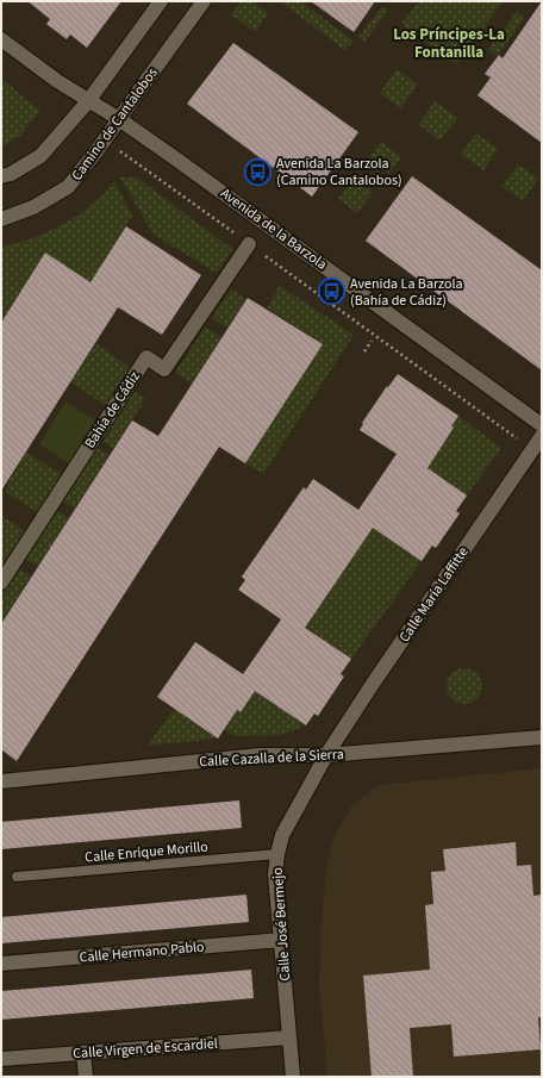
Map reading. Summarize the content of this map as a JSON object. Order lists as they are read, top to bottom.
{
  "streets": {
    "street": [
      "Camino de Cantalobos",
      "Avenida de la Barzola",
      "Bahía de Cádiz",
      "Calle María Laffitte",
      "Calle Cazalla de la Sierra",
      "Calle José Bermejo",
      "Calle Hermano Pablo",
      "Calle Virgen de Escardiel"
    ],
    "lane": ["Calle Enrique Morillo"]
  },
  "crossings": [
    ["Camino de Cantalobos", "Avenida de la Barzola"],
    ["Calle María Laffitte", "Calle Cazalla de la Sierra"],
    ["Calle María Laffitte", "Calle José Bermejo"],
    ["Calle Cazalla de la Sierra", "Calle José Bermejo"],
    ["Calle Enrique Morillo", "Calle José Bermejo"],
    ["Calle José Bermejo", "Calle Hermano Pablo"],
    ["Calle José Bermejo", "Calle Virgen de Escardiel"]
  ],
  "districts": ["Los Príncipes-La Fontanilla"],
  "places": {
    "bus stop": ["Avenida La Barzola (Camino Cantalobos)", "Avenida La Barzola (Bahía de Cádiz)"]
  }
}
